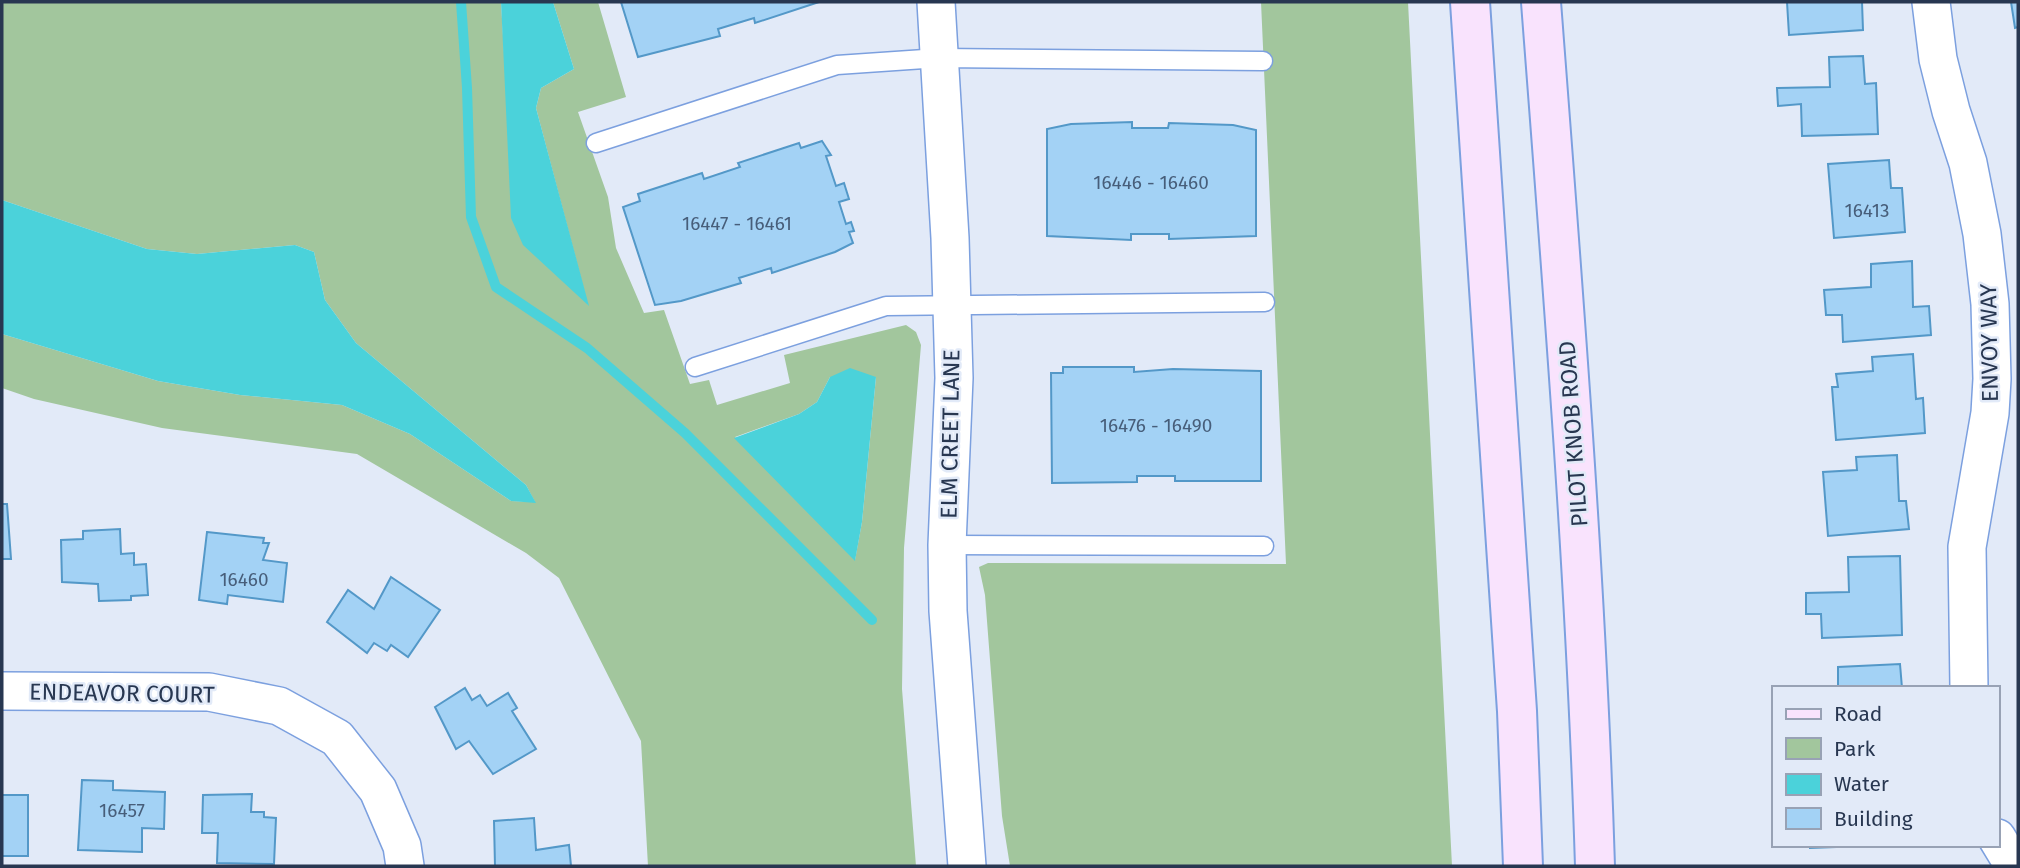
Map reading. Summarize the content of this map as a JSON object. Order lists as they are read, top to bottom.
{
  "streets": {
    "main road": ["PILOT KNOB ROAD"],
    "street": ["ENVOY WAY", "ELM CREET LANE", "ENDEAVOR COURT"]
  },
  "house_numbers": [
    "16446 - 16460",
    "16413",
    "16447 - 16461",
    "16476 - 16490",
    "16460",
    "16457"
  ],
  "legend": [
    "Road",
    "Park",
    "Water",
    "Building"
  ]
}
